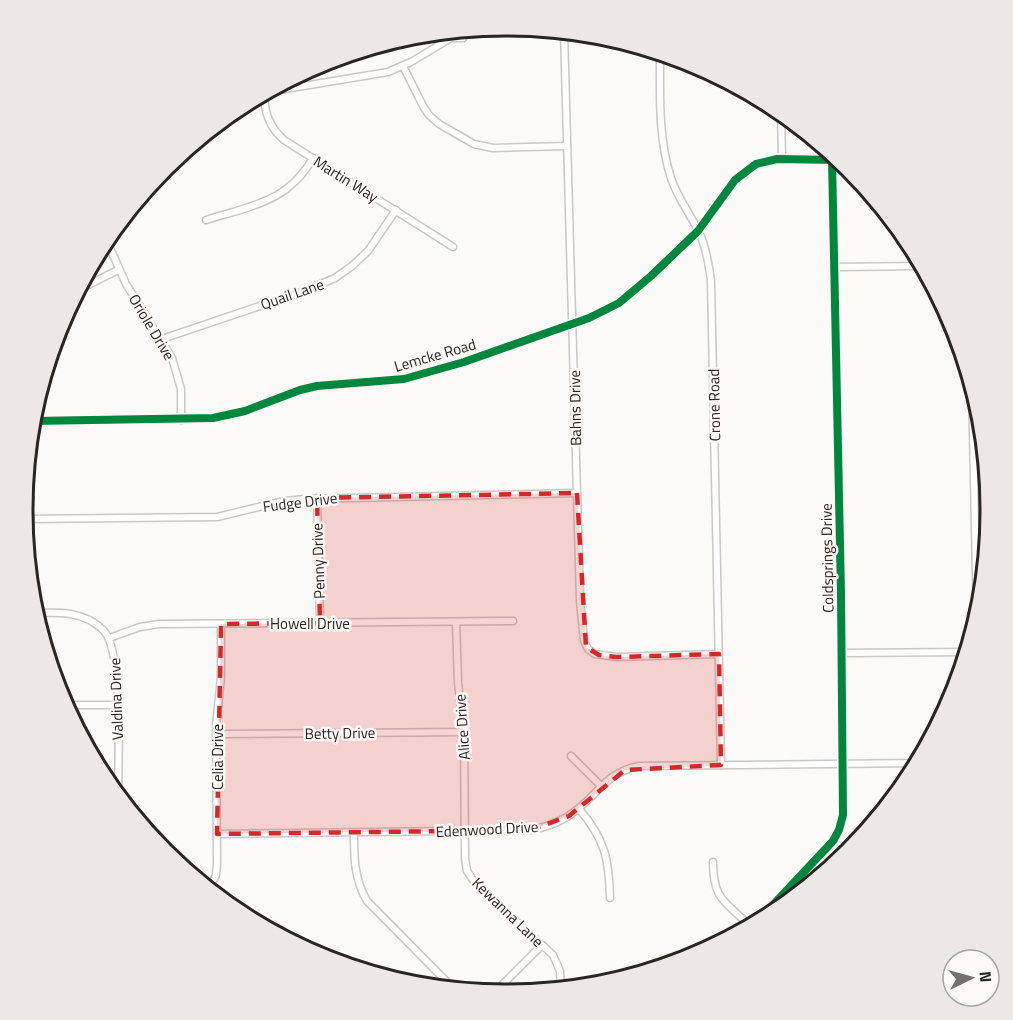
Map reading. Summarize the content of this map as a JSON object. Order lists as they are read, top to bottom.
{
  "streets": {
    "street": [
      "Martin Way",
      "Quail Lane",
      "Oriole Drive",
      "Lemcke Road",
      "Crone Road",
      "Bahns Drive",
      "Fudge Drive",
      "Coldsprings Drive",
      "Penny Drive",
      "Howell Drive",
      "Valdina Drive",
      "Alice Drive",
      "Betty Drive",
      "Celia Drive",
      "Edenwood Drive",
      "Kewanna Lane"
    ]
  },
  "crossings": [
    ["Martin Way", "Quail Lane"],
    ["Quail Lane", "Oriole Drive"],
    ["Oriole Drive", "Lemcke Road"],
    ["Lemcke Road", "Crone Road"],
    ["Lemcke Road", "Bahns Drive"],
    ["Crone Road", "Bahns Drive"],
    ["Crone Road", "Edenwood Drive"],
    ["Bahns Drive", "Fudge Drive"],
    ["Fudge Drive", "Penny Drive"],
    ["Coldsprings Drive", "Edenwood Drive"],
    ["Penny Drive", "Howell Drive"],
    ["Howell Drive", "Valdina Drive"],
    ["Howell Drive", "Alice Drive"],
    ["Howell Drive", "Celia Drive"],
    ["Alice Drive", "Betty Drive"],
    ["Alice Drive", "Edenwood Drive"],
    ["Alice Drive", "Kewanna Lane"],
    ["Betty Drive", "Celia Drive"],
    ["Celia Drive", "Edenwood Drive"],
    ["Edenwood Drive", "Kewanna Lane"]
  ],
  "north": "right"
}
